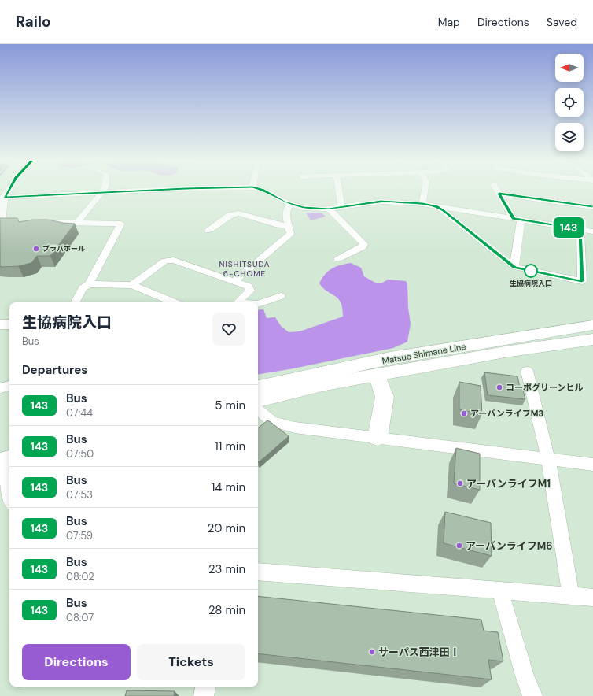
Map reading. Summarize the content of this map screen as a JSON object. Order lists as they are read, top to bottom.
{
  "streets": {
    "main road": ["Matsue Shimane Line"]
  },
  "districts": ["NISHITSUDA 6-CHOME"],
  "places": [
    "プラバホール",
    "生協病院入口",
    "コーポグリーンヒル",
    "アーバンライフM3",
    "アーバンライフM1",
    "アーバンライフM6",
    "サーパス西津田Ⅰ"
  ],
  "lines": ["bus line 143"],
  "north": "left",
  "page": {
    "header": "Railo",
    "nav": ["Map", "Directions", "Saved"],
    "on_map": "143",
    "heading": [
      ["生協病院入口", "Bus"],
      "Departures"
    ],
    "list": [
      {
        "mark": "143",
        "name": "Bus",
        "note": "07:44",
        "value": "5 min"
      },
      {
        "mark": "143",
        "name": "Bus",
        "note": "07:50",
        "value": "11 min"
      },
      {
        "mark": "143",
        "name": "Bus",
        "note": "07:53",
        "value": "14 min"
      },
      {
        "mark": "143",
        "name": "Bus",
        "note": "07:59",
        "value": "20 min"
      },
      {
        "mark": "143",
        "name": "Bus",
        "note": "08:02",
        "value": "23 min"
      },
      {
        "mark": "143",
        "name": "Bus",
        "note": "08:07",
        "value": "28 min"
      }
    ],
    "buttons": ["Directions", "Tickets"]
  }
}
